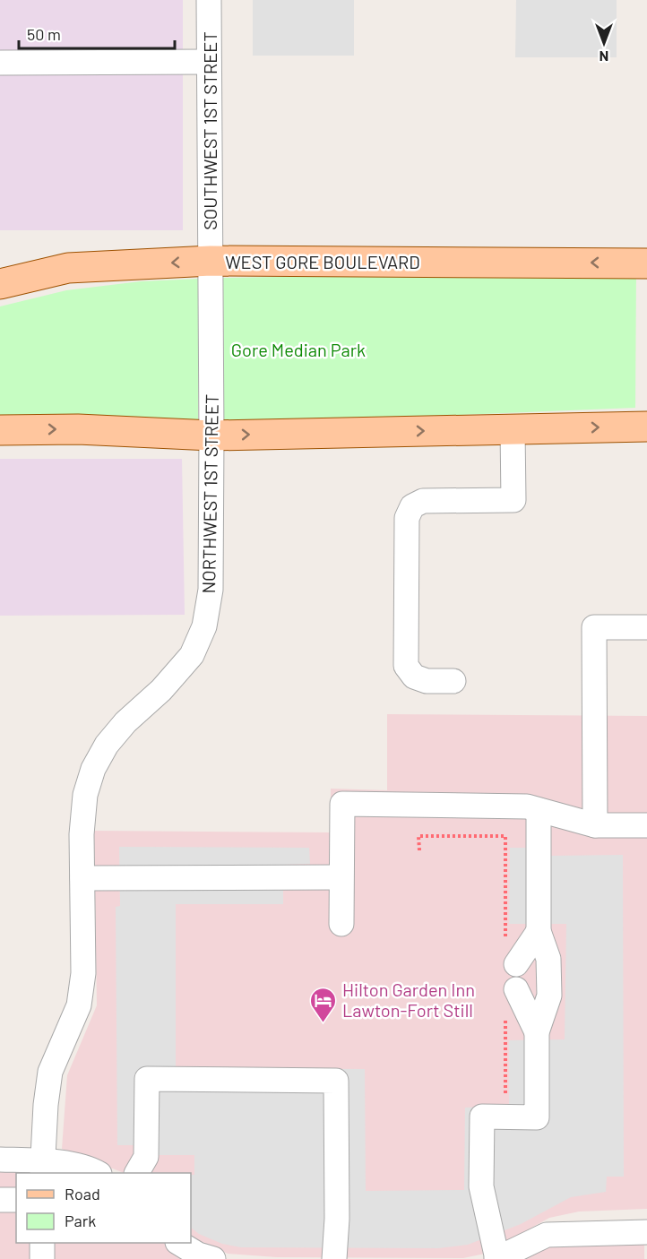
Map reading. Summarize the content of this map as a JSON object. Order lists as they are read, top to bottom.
{
  "streets": {
    "main road": ["WEST GORE BOULEVARD"],
    "street": ["SOUTHWEST 1ST STREET", "NORTHWEST 1ST STREET"]
  },
  "crossings": [
    ["SOUTHWEST 1ST STREET", "WEST GORE BOULEVARD"],
    ["SOUTHWEST 1ST STREET", "NORTHWEST 1ST STREET"],
    ["WEST GORE BOULEVARD", "NORTHWEST 1ST STREET"]
  ],
  "parks": ["Gore Median Park"],
  "places": {
    "hotel": ["Hilton Garden Inn Lawton-Fort Still"]
  },
  "legend": ["Road", "Park"],
  "scale_bar": "50 m",
  "north": "bottom"
}
